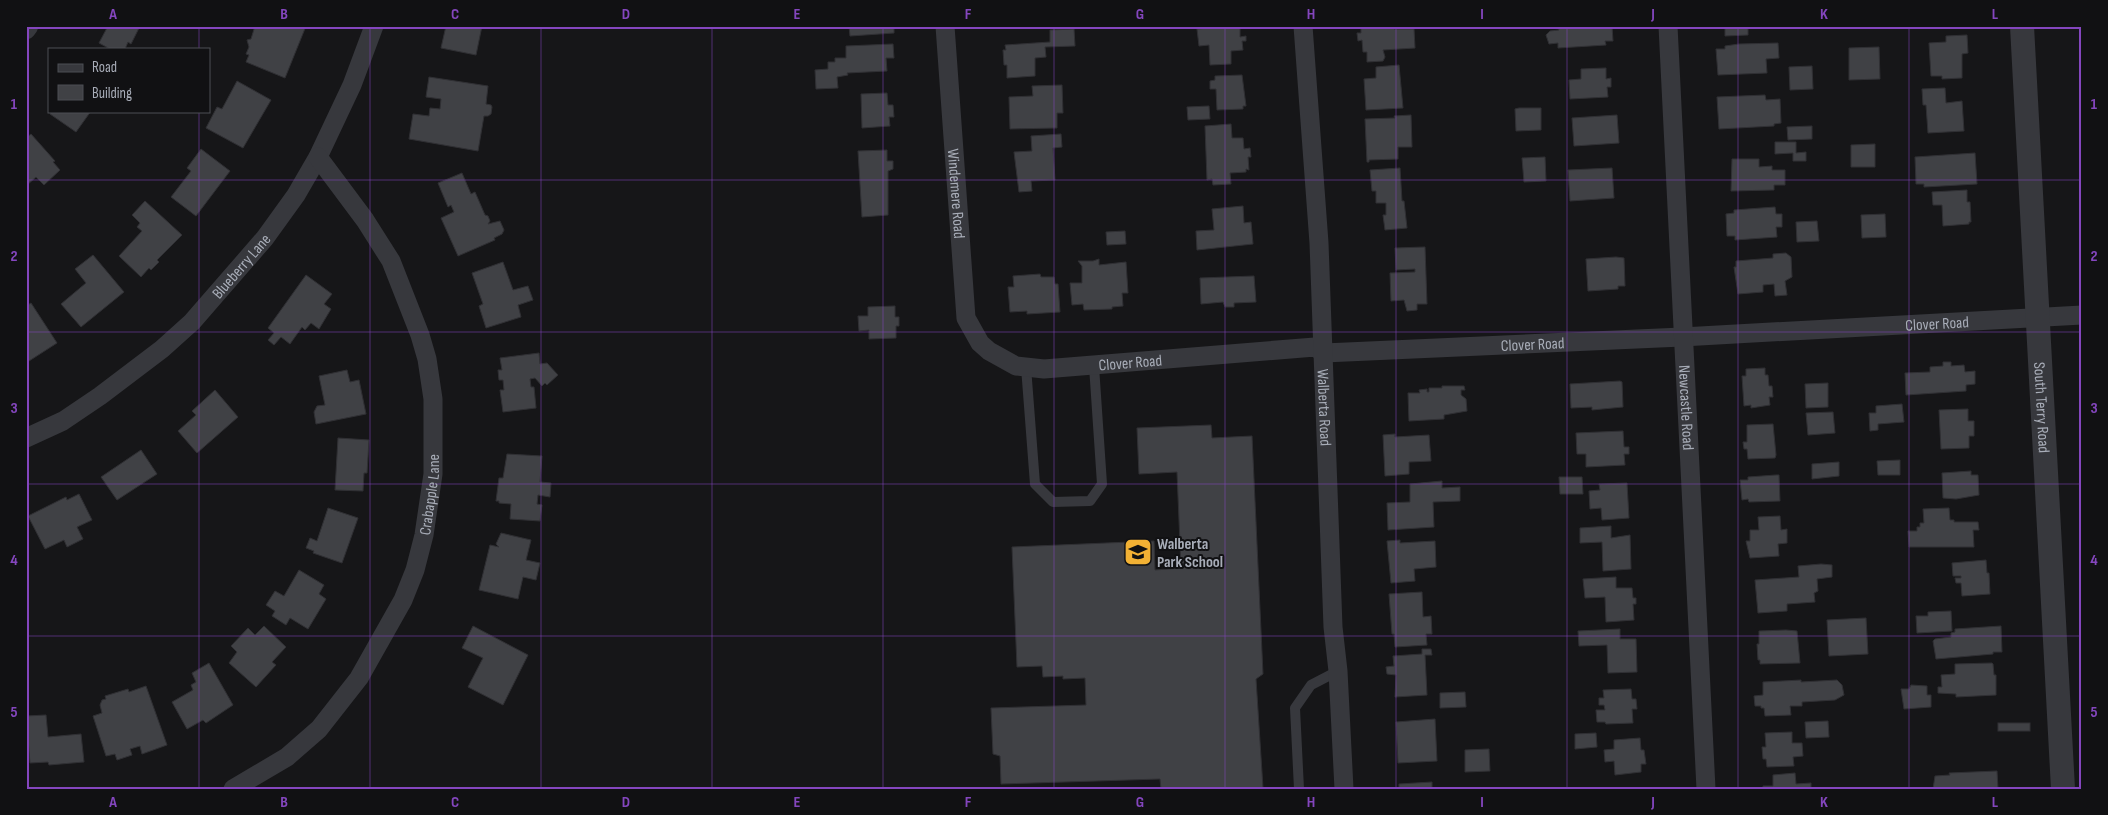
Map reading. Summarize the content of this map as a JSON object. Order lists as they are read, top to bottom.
{
  "streets": {
    "street": [
      "Windemere Road",
      "Blueberry Lane",
      "Clover Road",
      "Walberta Road",
      "Newcastle Road",
      "South Terry Road",
      "Crabapple Lane"
    ]
  },
  "crossings": [
    ["Windemere Road", "Clover Road"],
    ["Blueberry Lane", "Crabapple Lane"],
    ["Clover Road", "Walberta Road"],
    ["Clover Road", "Newcastle Road"],
    ["Clover Road", "South Terry Road"]
  ],
  "places": {
    "school or university": ["Walberta Park School"]
  },
  "legend": ["Road", "Building"],
  "grid": {
    "columns": [
      "A",
      "B",
      "C",
      "D",
      "E",
      "F",
      "G",
      "H",
      "I",
      "J",
      "K",
      "L"
    ],
    "rows": [
      "1",
      "2",
      "3",
      "4",
      "5"
    ]
  }
}
